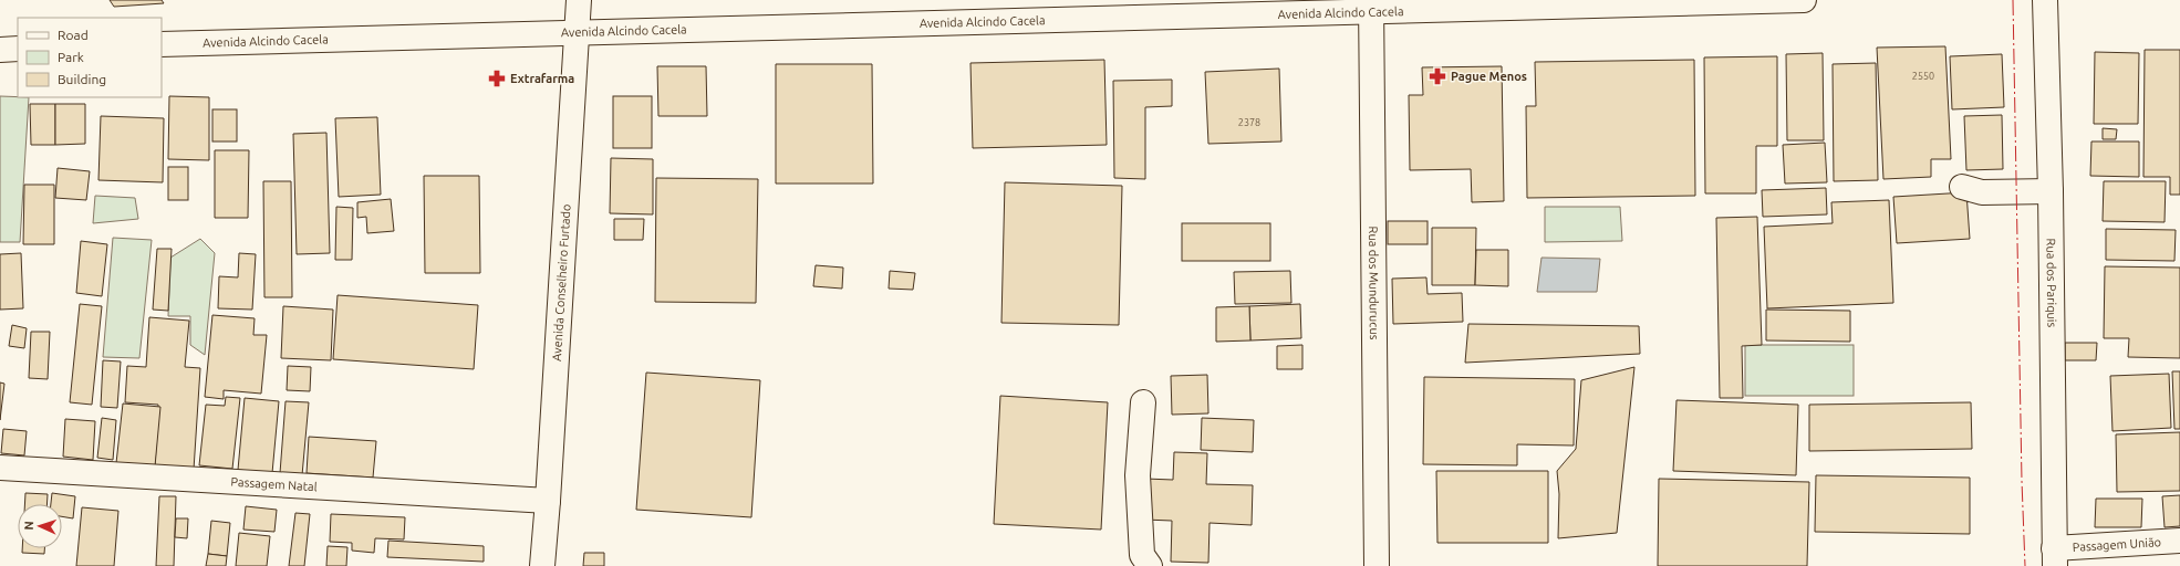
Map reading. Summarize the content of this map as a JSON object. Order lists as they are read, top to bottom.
{
  "streets": {
    "main road": [
      "Avenida Alcindo Cacela",
      "Avenida Conselheiro Furtado",
      "Rua dos Mundurucus",
      "Rua dos Pariquis",
      "Passagem Natal",
      "Passagem União"
    ]
  },
  "crossings": [
    ["Avenida Alcindo Cacela", "Avenida Conselheiro Furtado"],
    ["Avenida Alcindo Cacela", "Rua dos Mundurucus"],
    ["Avenida Conselheiro Furtado", "Passagem Natal"],
    ["Rua dos Pariquis", "Passagem União"]
  ],
  "places": {
    "pharmacy": ["Pague Menos", "Extrafarma"]
  },
  "house_numbers": ["2550", "2378"],
  "legend": ["Road", "Park", "Building"],
  "north": "left"
}
